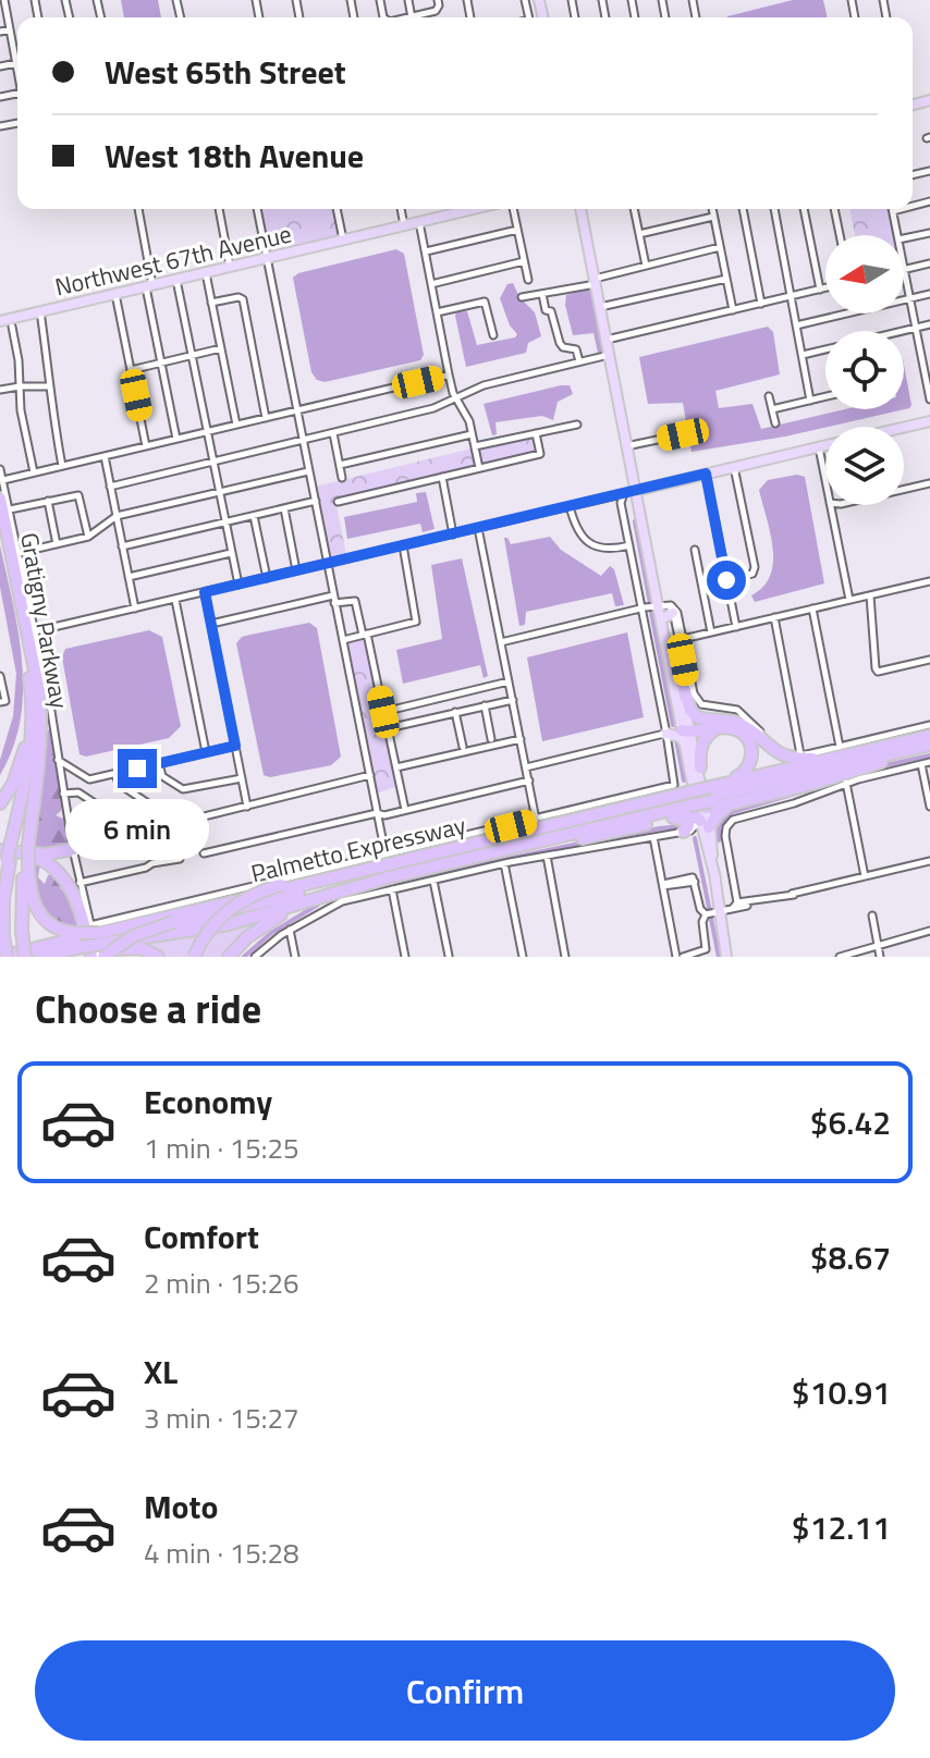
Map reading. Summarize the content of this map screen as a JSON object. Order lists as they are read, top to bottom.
{
  "streets": {
    "highway": ["Gratigny Parkway", "Palmetto Expressway"],
    "main road": ["Northwest 67th Avenue"]
  },
  "crossings": [
    ["Gratigny Parkway", "Palmetto Expressway"]
  ],
  "north": "left",
  "page": {
    "banner": ["West 65th Street", "West 18th Avenue"],
    "bubble": "6 min",
    "heading": "Choose a ride",
    "list": [
      {
        "name": "Economy",
        "note": "1 min · 15:25",
        "value": "$6.42"
      },
      {
        "name": "Comfort",
        "note": "2 min · 15:26",
        "value": "$8.67"
      },
      {
        "name": "XL",
        "note": "3 min · 15:27",
        "value": "$10.91"
      },
      {
        "name": "Moto",
        "note": "4 min · 15:28",
        "value": "$12.11"
      }
    ],
    "buttons": "Confirm"
  }
}
